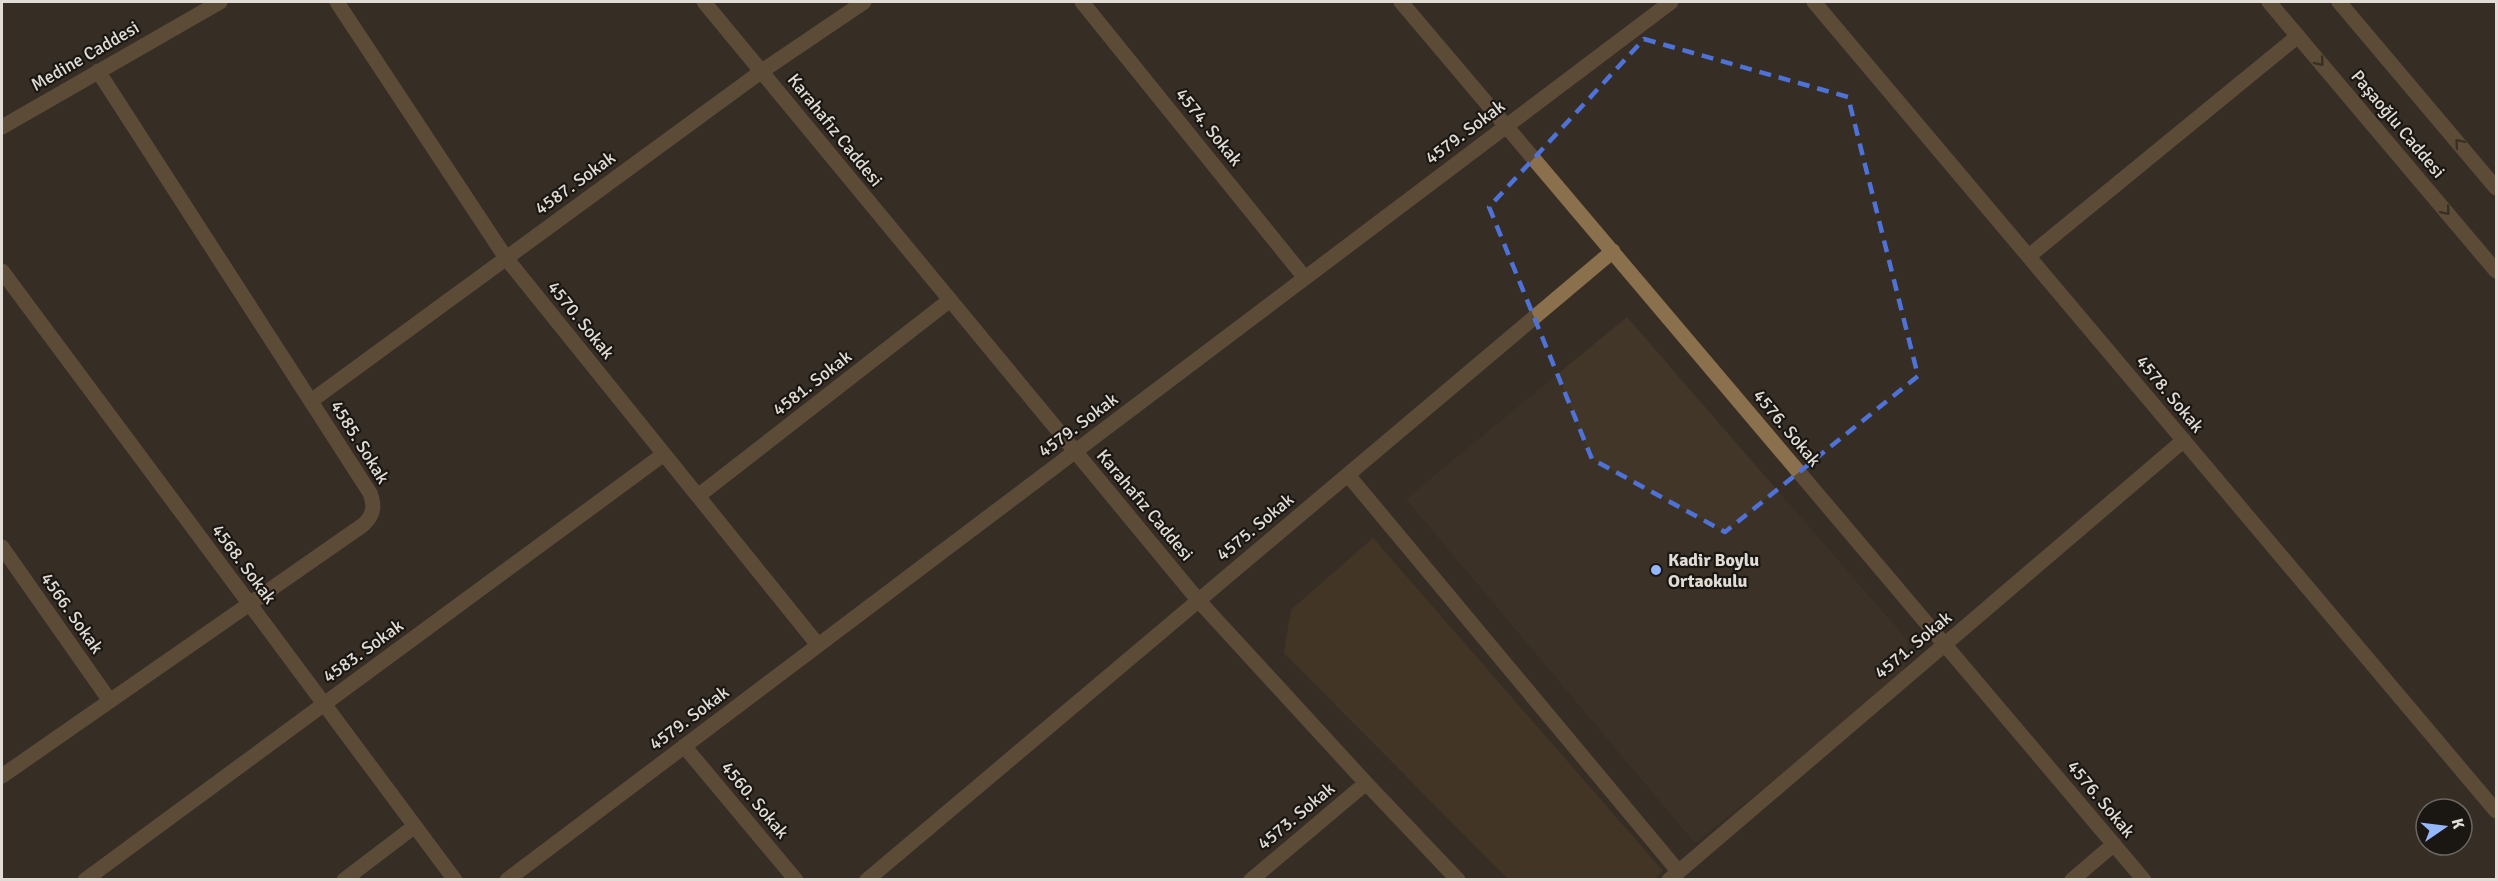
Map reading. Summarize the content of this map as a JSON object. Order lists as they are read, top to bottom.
{
  "streets": {
    "street": [
      "Medine Caddesi",
      "Paşaoğlu Caddesi",
      "4574. Sokak",
      "Karahafız Caddesi",
      "4579. Sokak",
      "4587. Sokak",
      "4570. Sokak",
      "4581. Sokak",
      "4578. Sokak",
      "4576. Sokak",
      "4585. Sokak",
      "4575. Sokak",
      "4568. Sokak",
      "4566. Sokak",
      "4571. Sokak",
      "4583. Sokak",
      "4560. Sokak",
      "4573. Sokak"
    ]
  },
  "crossings": [
    ["Medine Caddesi", "4585. Sokak"],
    ["4574. Sokak", "4579. Sokak"],
    ["Karahafız Caddesi", "4579. Sokak"],
    ["Karahafız Caddesi", "4587. Sokak"],
    ["Karahafız Caddesi", "4581. Sokak"],
    ["Karahafız Caddesi", "4575. Sokak"],
    ["Karahafız Caddesi", "4573. Sokak"],
    ["4579. Sokak", "4570. Sokak"],
    ["4579. Sokak", "4576. Sokak"],
    ["4579. Sokak", "4560. Sokak"],
    ["4587. Sokak", "4570. Sokak"],
    ["4587. Sokak", "4585. Sokak"],
    ["4570. Sokak", "4581. Sokak"],
    ["4570. Sokak", "4583. Sokak"],
    ["4578. Sokak", "4571. Sokak"],
    ["4576. Sokak", "4575. Sokak"],
    ["4576. Sokak", "4571. Sokak"],
    ["4585. Sokak", "4568. Sokak"],
    ["4585. Sokak", "4566. Sokak"],
    ["4568. Sokak", "4583. Sokak"]
  ],
  "places": ["Kadir Boylu Ortaokulu"],
  "north": "right"
}
